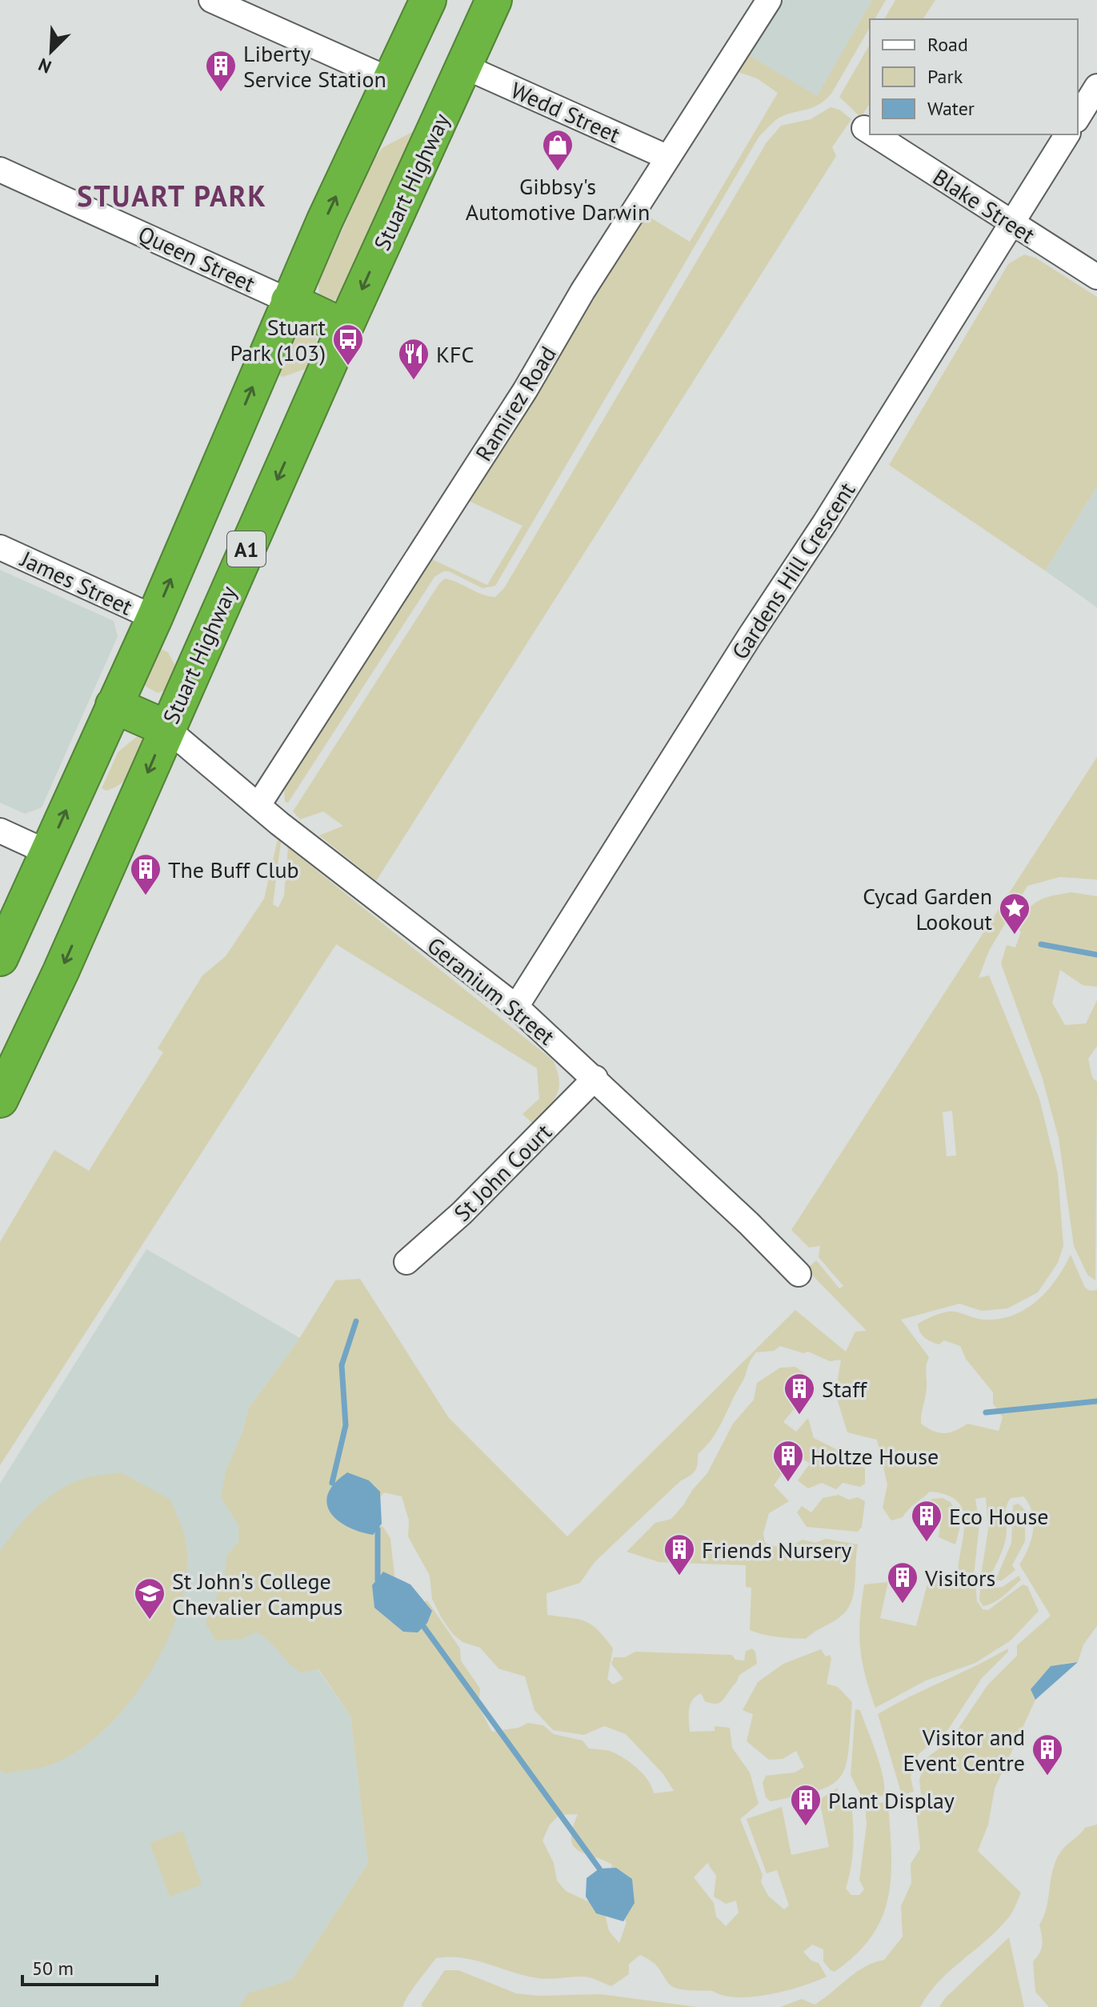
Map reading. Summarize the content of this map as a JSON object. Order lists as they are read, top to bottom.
{
  "streets": {
    "highway": ["Stuart Highway", "A1"],
    "street": [
      "Wedd Street",
      "Blake Street",
      "Queen Street",
      "Ramirez Road",
      "Gardens Hill Crescent",
      "James Street",
      "Geranium Street",
      "St John Court"
    ]
  },
  "crossings": [
    ["Wedd Street", "Stuart Highway"],
    ["Wedd Street", "Ramirez Road"],
    ["Stuart Highway", "Geranium Street"],
    ["Blake Street", "Gardens Hill Crescent"],
    ["Queen Street", "A1"],
    ["Ramirez Road", "Geranium Street"],
    ["A1", "James Street"],
    ["Gardens Hill Crescent", "Geranium Street"],
    ["Geranium Street", "St John Court"]
  ],
  "districts": ["STUART PARK"],
  "places": {
    "building": [
      "Liberty Service Station",
      "The Buff Club",
      "Staff",
      "Holtze House",
      "Eco House",
      "Friends Nursery",
      "Visitors",
      "Visitor and Event Centre",
      "Plant Display"
    ],
    "shop": ["Gibbsy's Automotive Darwin"],
    "bus stop": ["Stuart Park (103)"],
    "restaurant": ["KFC"],
    "place": ["Cycad Garden Lookout"],
    "school or university": ["St John's College Chevalier Campus"]
  },
  "legend": ["Road", "Park", "Water"],
  "scale_bar": "50 m",
  "north": "bottom left"
}
